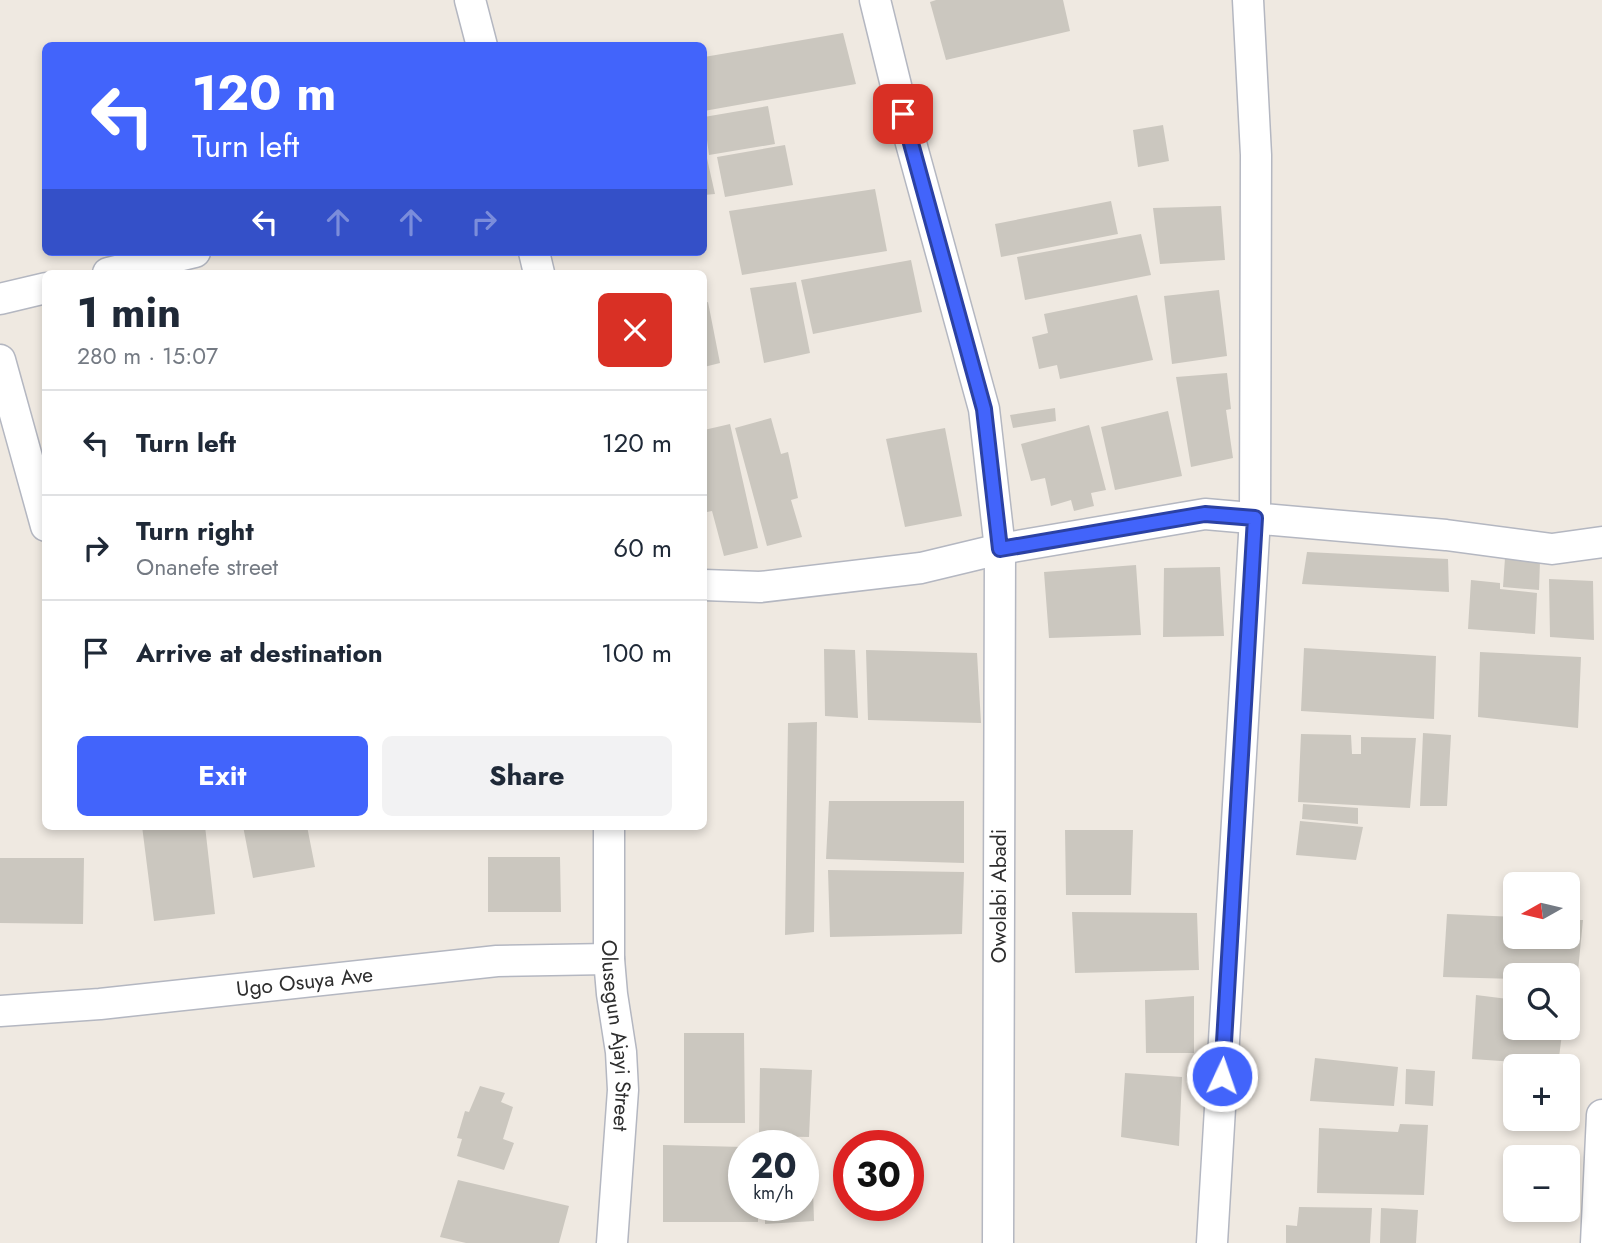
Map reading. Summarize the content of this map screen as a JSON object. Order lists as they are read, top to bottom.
{
  "streets": {
    "street": ["Owolabi Abadi", "Ugo Osuya Ave", "Olusegun Ajayi Street"]
  },
  "crossings": [
    ["Ugo Osuya Ave", "Olusegun Ajayi Street"]
  ],
  "north": "left",
  "page": {
    "turn": ["120 m", "Turn left"],
    "heading": ["1 min", "280 m · 15:07"],
    "list": [
      {
        "name": "Turn left",
        "value": "120 m"
      },
      {
        "name": "Turn right",
        "note": "Onanefe street",
        "value": "60 m"
      },
      {
        "name": "Arrive at destination",
        "value": "100 m"
      }
    ],
    "buttons": ["Exit", "Share"],
    "map_buttons": ["+", "−"],
    "speed": "20 km/h",
    "limit": "30"
  }
}
